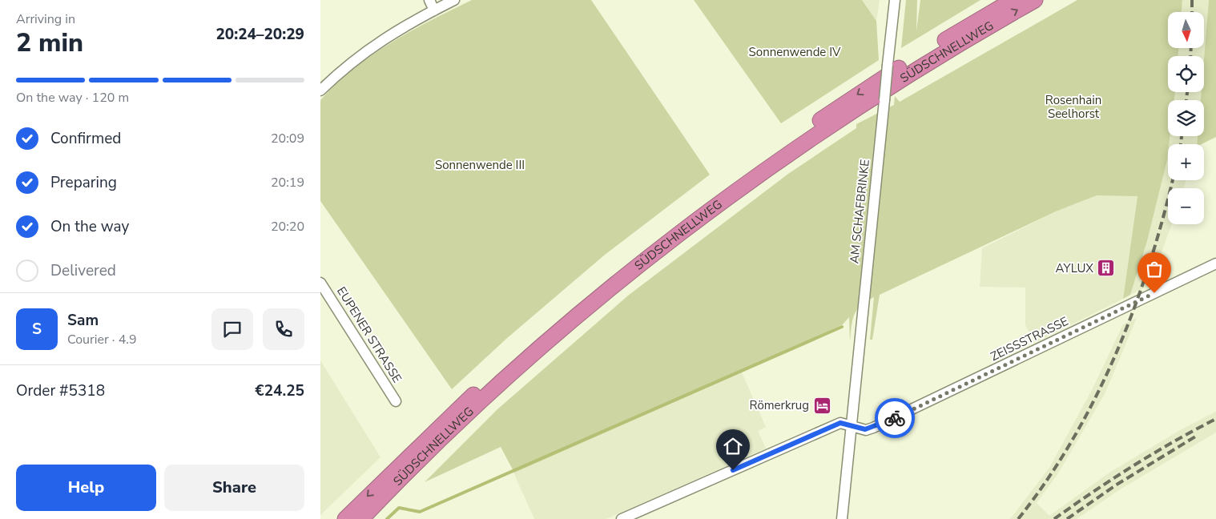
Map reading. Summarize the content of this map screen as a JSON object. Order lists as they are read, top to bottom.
{
  "streets": {
    "highway": ["SÜDSCHNELLWEG"],
    "street": ["AM SCHAFBRINKE", "EUPENER STRASSE", "ZEISSSTRASSE"]
  },
  "crossings": [
    ["AM SCHAFBRINKE", "ZEISSSTRASSE"]
  ],
  "parks": ["Sonnenwende IV", "Rosenhain Seelhorst", "Sonnenwende III"],
  "places": {
    "building": ["AYLUX"],
    "hotel": ["Römerkrug"]
  },
  "north": "bottom",
  "page": {
    "heading": ["2 min", "Arriving in", "20:24–20:29"],
    "panel": [
      "Sam",
      "Courier · 4.9",
      "Order #5318",
      "€24.25"
    ],
    "map_buttons": ["+", "−"],
    "bar": "On the way · 120 m",
    "list": [
      ["Confirmed", "20:09"],
      ["Preparing", "20:19"],
      ["On the way", "20:20"],
      "Delivered"
    ],
    "round": "S",
    "buttons": ["Help", "Share"]
  }
}
